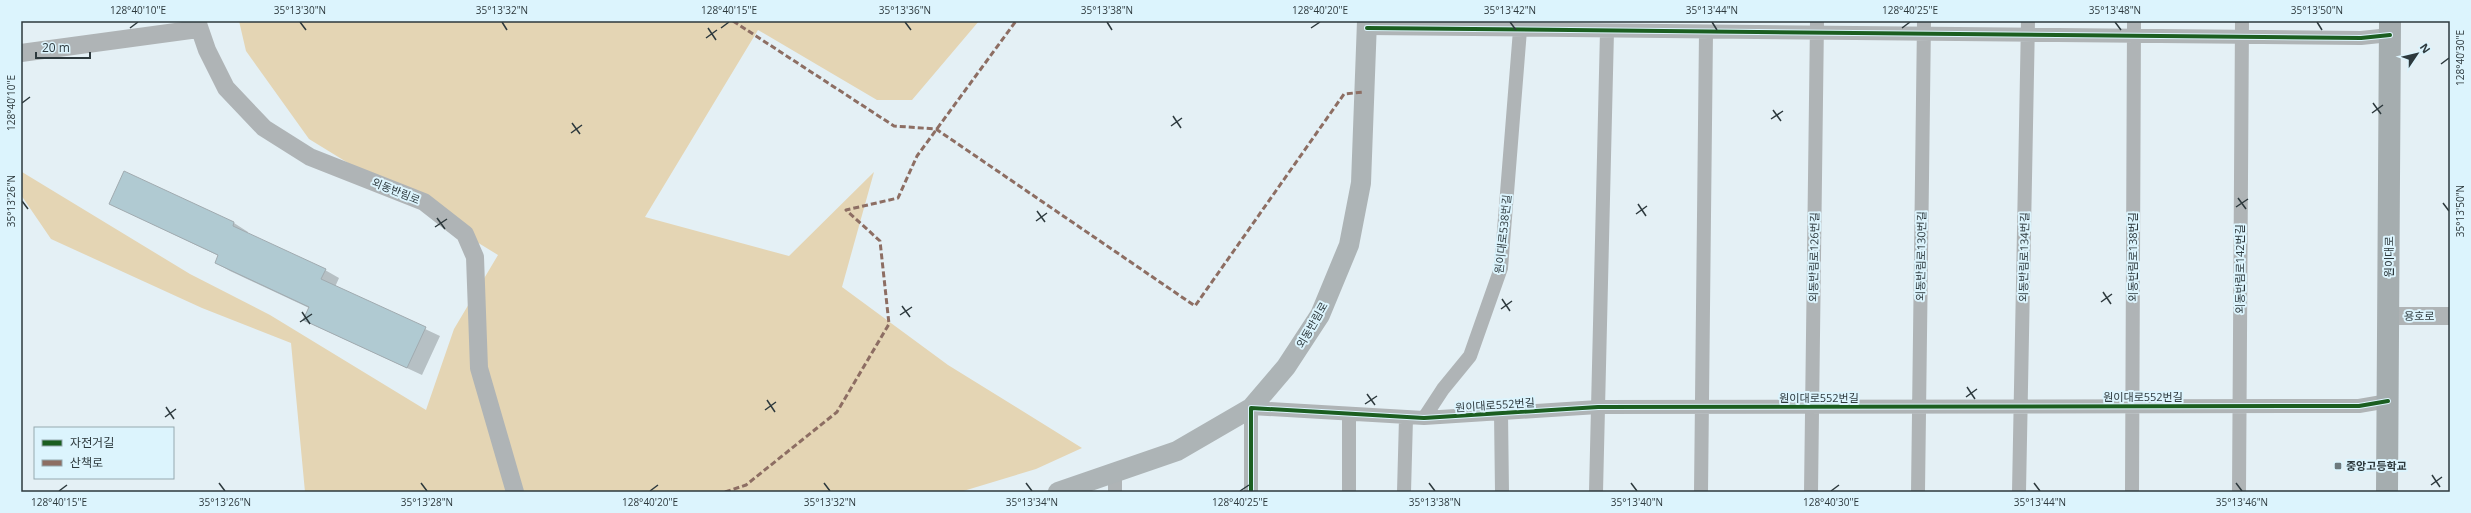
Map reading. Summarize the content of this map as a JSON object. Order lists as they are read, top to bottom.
{
  "streets": {
    "main road": ["외동반림로", "원이대로"],
    "street": [
      "원이대로538번길",
      "외동반림로130번길",
      "외동반림로126번길",
      "외동반림로134번길",
      "외동반림로138번길",
      "외동반림로142번길",
      "용호로",
      "원이대로552번길"
    ]
  },
  "crossings": [
    ["외동반림로", "원이대로552번길"],
    ["원이대로538번길", "원이대로552번길"],
    ["외동반림로130번길", "원이대로552번길"],
    ["외동반림로126번길", "원이대로552번길"],
    ["외동반림로134번길", "원이대로552번길"],
    ["외동반림로138번길", "원이대로552번길"],
    ["원이대로", "용호로"],
    ["원이대로", "원이대로552번길"],
    ["외동반림로142번길", "원이대로552번길"]
  ],
  "places": {
    "transit": ["중앙고등학교"]
  },
  "legend": ["자전거길", "산책로"],
  "scale_bar": "20 m",
  "north": "top right",
  "coordinates": [
    "128°40'10\"E",
    "35°13'30\"N",
    "35°13'32\"N",
    "128°40'15\"E",
    "35°13'36\"N",
    "35°13'38\"N",
    "128°40'20\"E",
    "35°13'42\"N",
    "35°13'44\"N",
    "128°40'25\"E",
    "35°13'48\"N",
    "35°13'50\"N",
    "128°40'30\"E",
    "35°13'26\"N",
    "35°13'28\"N",
    "35°13'34\"N",
    "35°13'40\"N",
    "35°13'46\"N"
  ]
}
